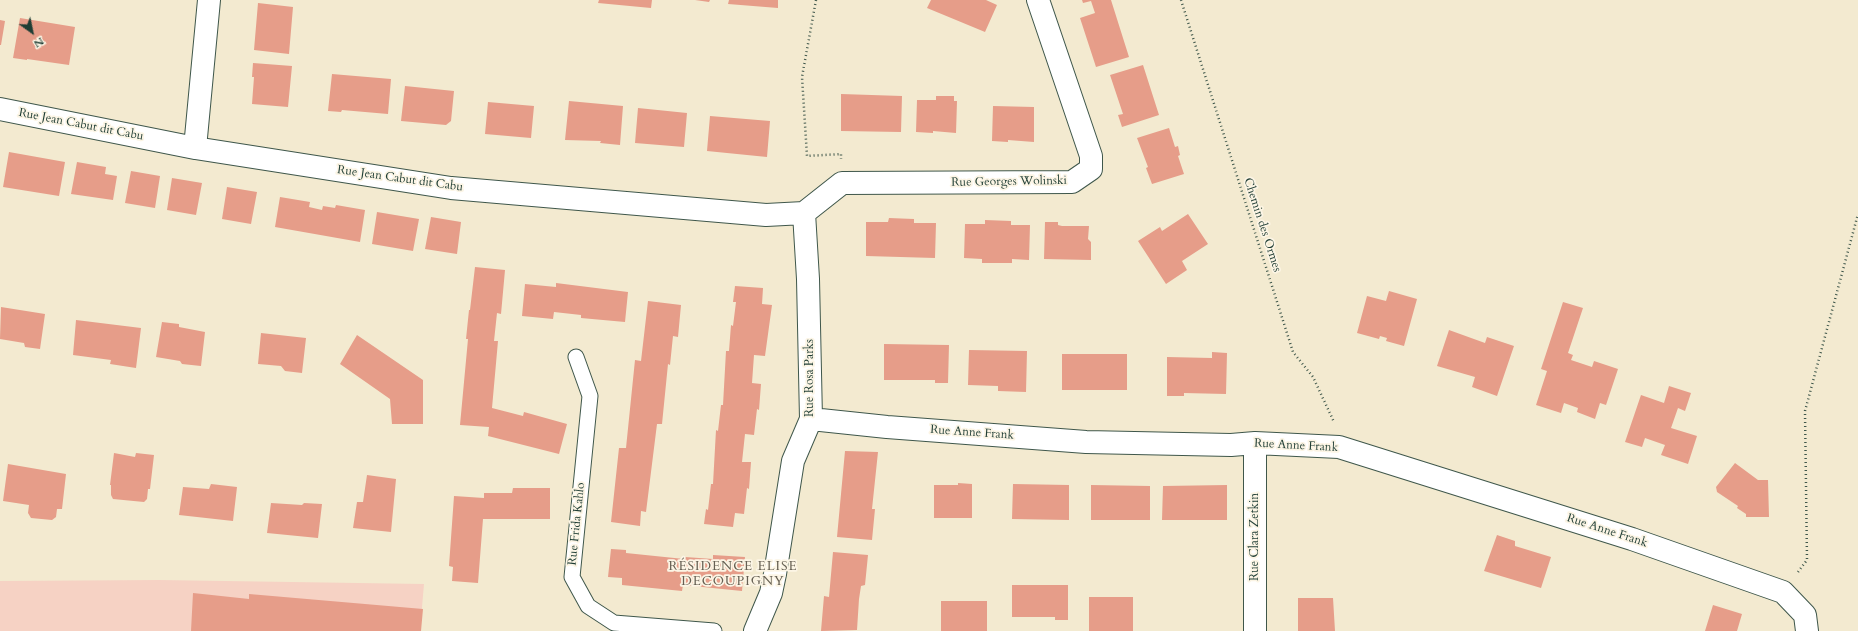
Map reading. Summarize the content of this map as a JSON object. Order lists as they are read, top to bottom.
{
  "streets": {
    "street": [
      "Rue Jean Cabut dit Cabu",
      "Rue Georges Wolinski",
      "Rue Rosa Parks",
      "Rue Anne Frank",
      "Rue Clara Zetkin"
    ],
    "lane": ["Rue Frida Kahlo"],
    "path": ["Chemin des Ormes"]
  },
  "crossings": [
    ["Rue Jean Cabut dit Cabu", "Rue Rosa Parks"],
    ["Chemin des Ormes", "Rue Anne Frank"],
    ["Rue Rosa Parks", "Rue Anne Frank"],
    ["Rue Anne Frank", "Rue Clara Zetkin"]
  ],
  "districts": ["RÉSIDENCE ELISE DECOUPIGNY"],
  "north": "bottom right"
}
